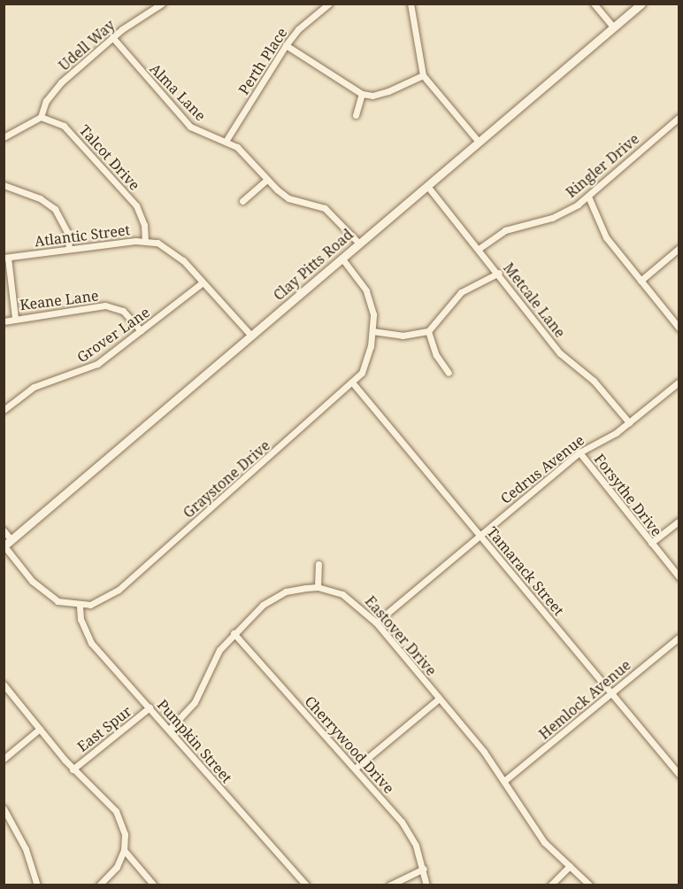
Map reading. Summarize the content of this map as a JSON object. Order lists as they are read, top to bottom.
{
  "streets": {
    "street": [
      "Udell Way",
      "Perth Place",
      "Alma Lane",
      "Talcot Drive",
      "Ringler Drive",
      "Atlantic Street",
      "Clay Pitts Road",
      "Keane Lane",
      "Metcale Lane",
      "Grover Lane",
      "Cedrus Avenue",
      "Graystone Drive",
      "Forsythe Drive",
      "Tamarack Street",
      "Eastover Drive",
      "Hemlock Avenue",
      "East Spur",
      "Pumpkin Street",
      "Cherrywood Drive"
    ]
  },
  "crossings": [
    ["Udell Way", "Alma Lane"],
    ["Udell Way", "Talcot Drive"],
    ["Perth Place", "Alma Lane"],
    ["Alma Lane", "Clay Pitts Road"],
    ["Talcot Drive", "Atlantic Street"],
    ["Ringler Drive", "Metcale Lane"],
    ["Atlantic Street", "Clay Pitts Road"],
    ["Atlantic Street", "Grover Lane"],
    ["Clay Pitts Road", "Metcale Lane"],
    ["Clay Pitts Road", "Graystone Drive"],
    ["Keane Lane", "Grover Lane"],
    ["Metcale Lane", "Cedrus Avenue"],
    ["Cedrus Avenue", "Forsythe Drive"],
    ["Cedrus Avenue", "Tamarack Street"],
    ["Cedrus Avenue", "Eastover Drive"],
    ["Graystone Drive", "Tamarack Street"],
    ["Graystone Drive", "Pumpkin Street"],
    ["Tamarack Street", "Hemlock Avenue"],
    ["Eastover Drive", "Hemlock Avenue"],
    ["East Spur", "Pumpkin Street"]
  ]
}
